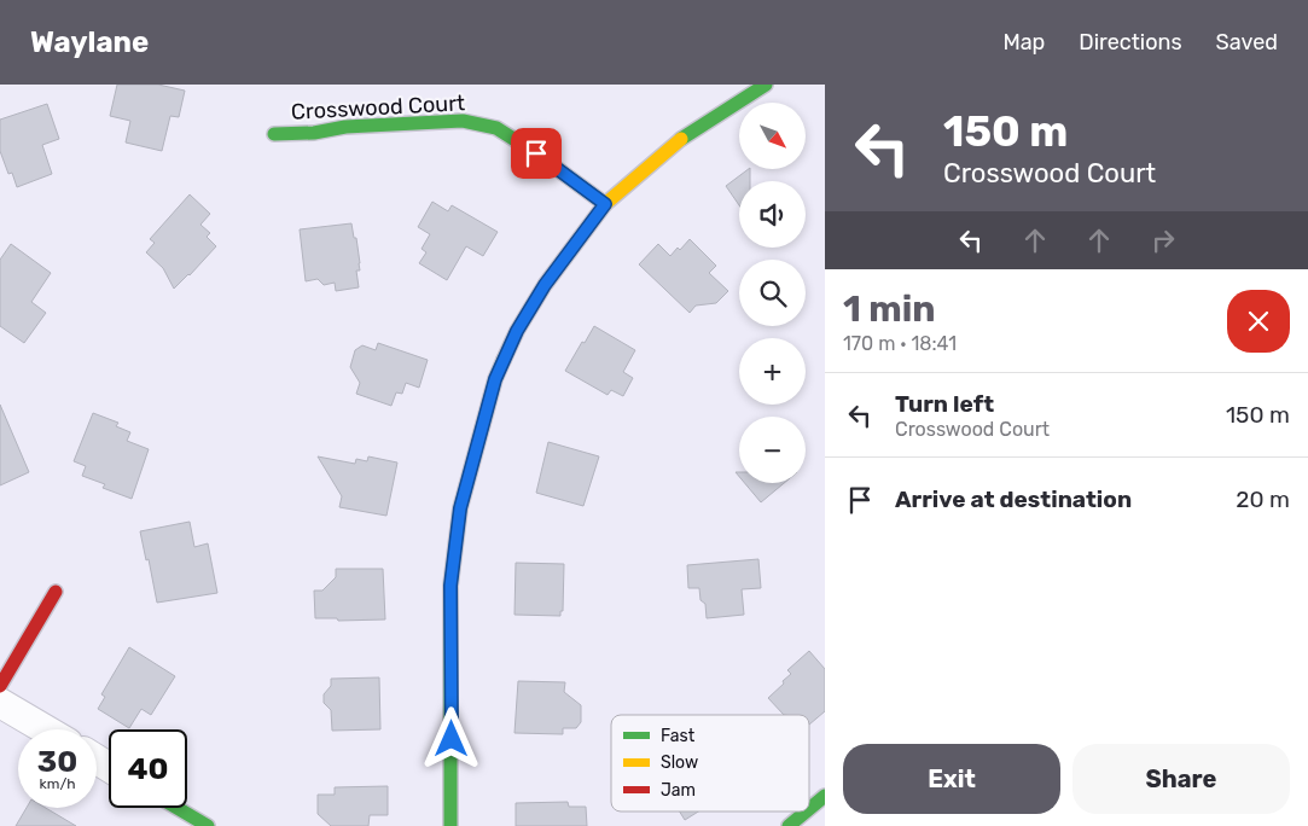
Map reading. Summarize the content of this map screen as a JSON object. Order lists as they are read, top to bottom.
{
  "streets": {
    "street": ["Crosswood Court"]
  },
  "legend": ["Fast", "Slow", "Jam"],
  "north": "bottom right",
  "page": {
    "header": "Waylane",
    "nav": ["Map", "Directions", "Saved"],
    "turn": ["150 m", "Crosswood Court"],
    "map_buttons": ["+", "−"],
    "heading": ["1 min", "170 m · 18:41"],
    "list": [
      {
        "name": "Turn left",
        "note": "Crosswood Court",
        "value": "150 m"
      },
      {
        "name": "Arrive at destination",
        "value": "20 m"
      }
    ],
    "speed": "30 km/h",
    "limit": "40",
    "buttons": ["Exit", "Share"]
  }
}
